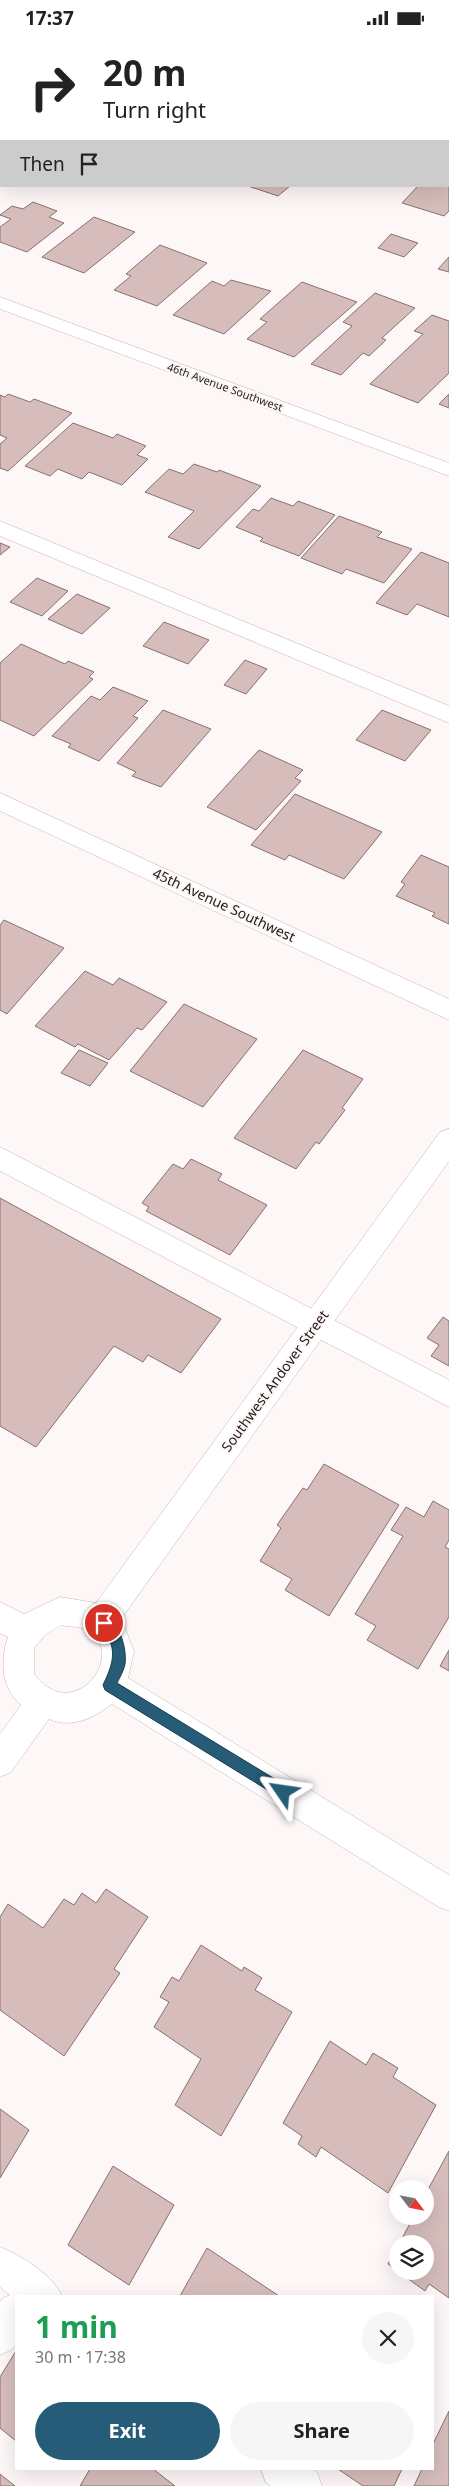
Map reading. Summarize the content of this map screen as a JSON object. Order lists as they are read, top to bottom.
{
  "streets": {
    "street": ["46th Avenue Southwest", "45th Avenue Southwest", "Southwest Andover Street"]
  },
  "north": "bottom right",
  "page": {
    "status": "17:37",
    "turn": ["20 m", "Turn right"],
    "then": "Then",
    "heading": ["1 min", "30 m · 17:38"],
    "buttons": ["Exit", "Share"]
  }
}
